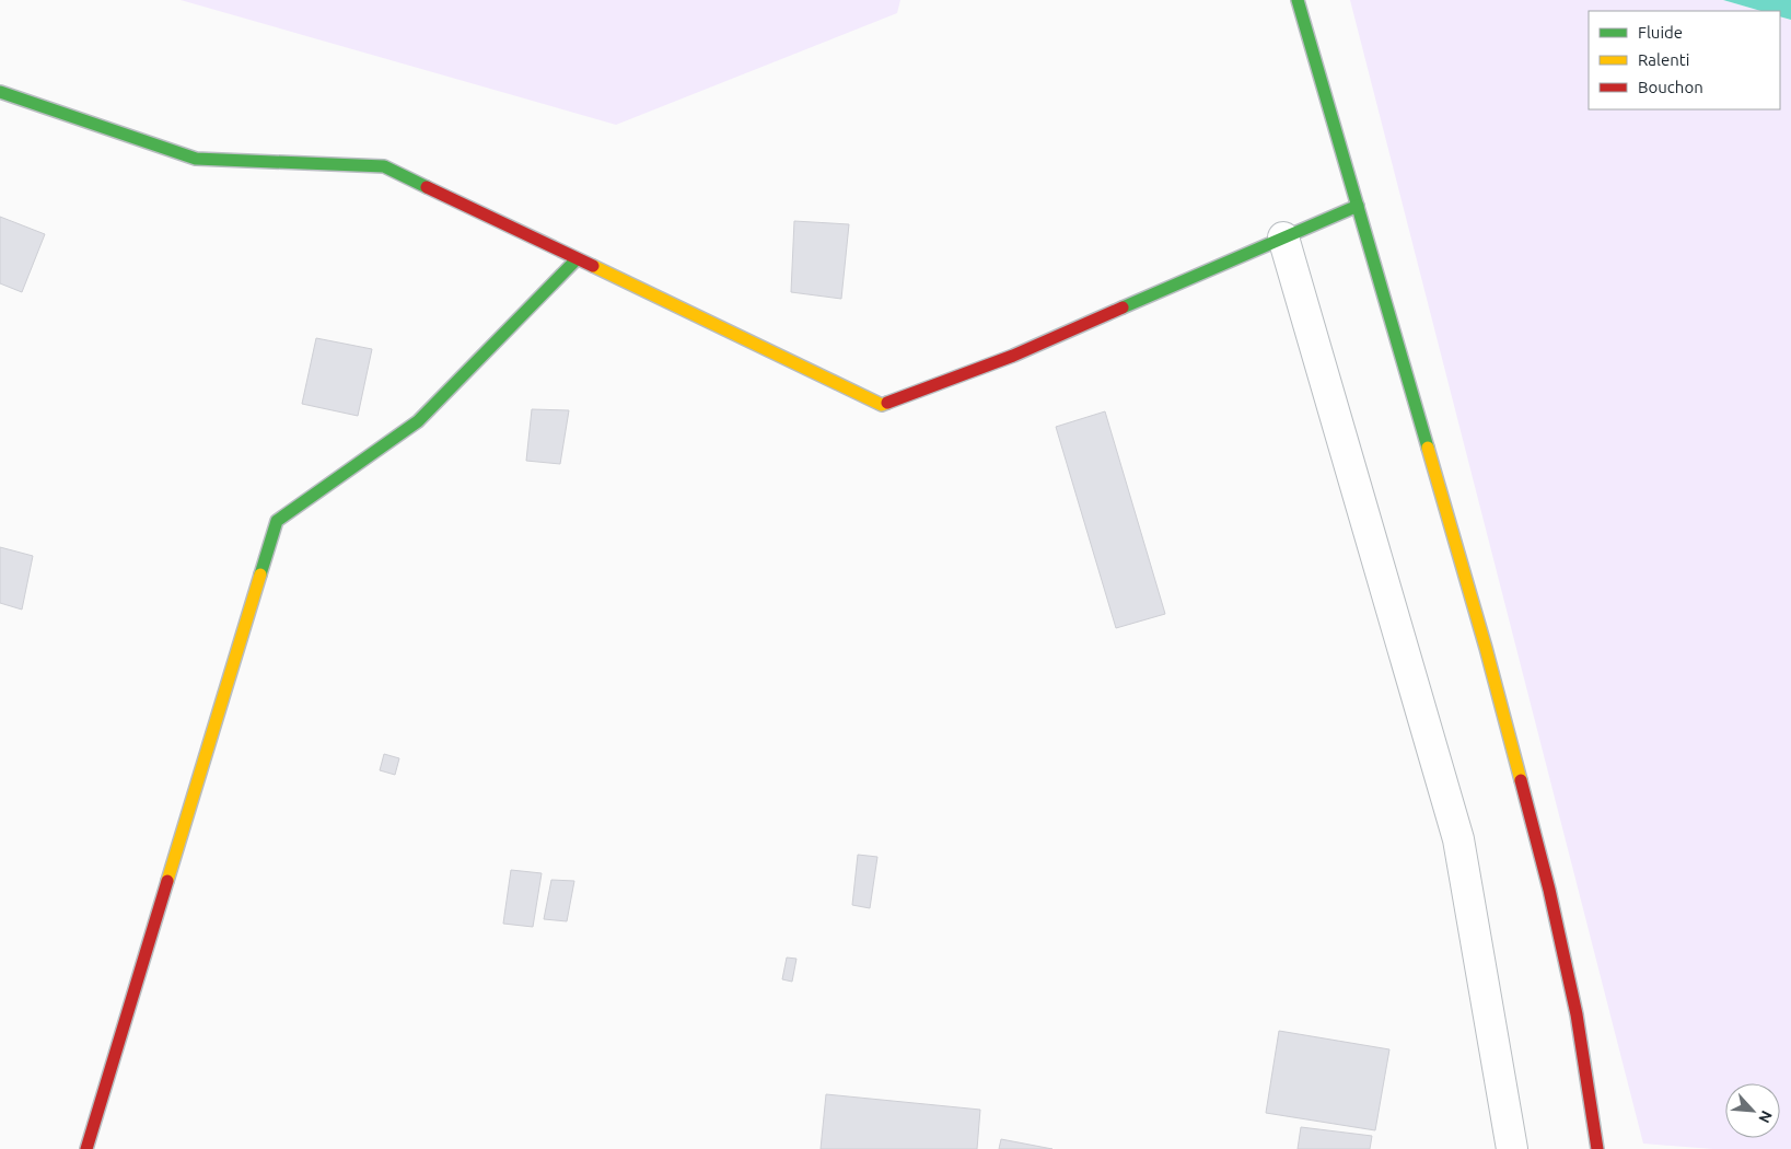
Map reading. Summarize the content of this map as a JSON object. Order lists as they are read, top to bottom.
{
  "legend": ["Fluide", "Ralenti", "Bouchon"],
  "north": "bottom right"
}
